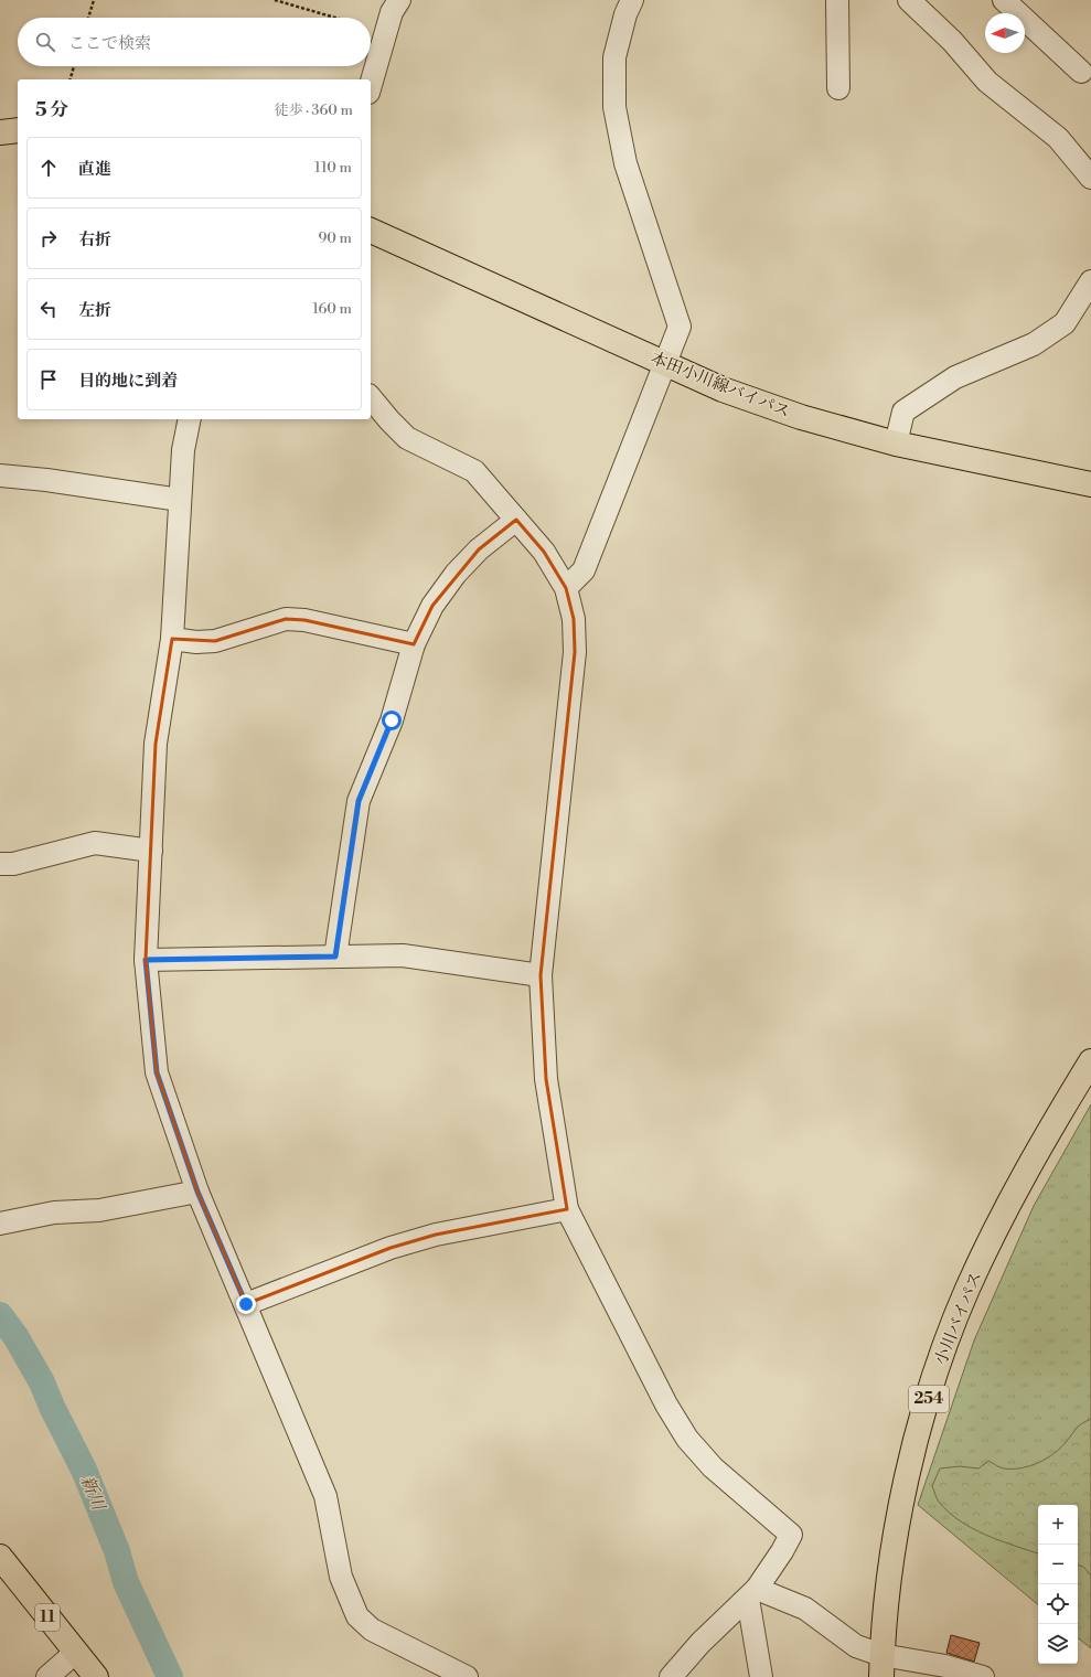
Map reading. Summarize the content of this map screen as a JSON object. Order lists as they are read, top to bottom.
{
  "streets": {
    "main road": [
      "本田小川線バイパス",
      "小川バイパス",
      "254",
      "11"
    ]
  },
  "water": ["新川"],
  "north": "left",
  "page": {
    "search": "ここで検索",
    "heading": ["5 分", "徒歩 · 360 m"],
    "list": [
      ["直進", "110 m"],
      ["右折", "90 m"],
      ["左折", "160 m"],
      "目的地に到着"
    ],
    "map_buttons": ["+", "−"]
  }
}
